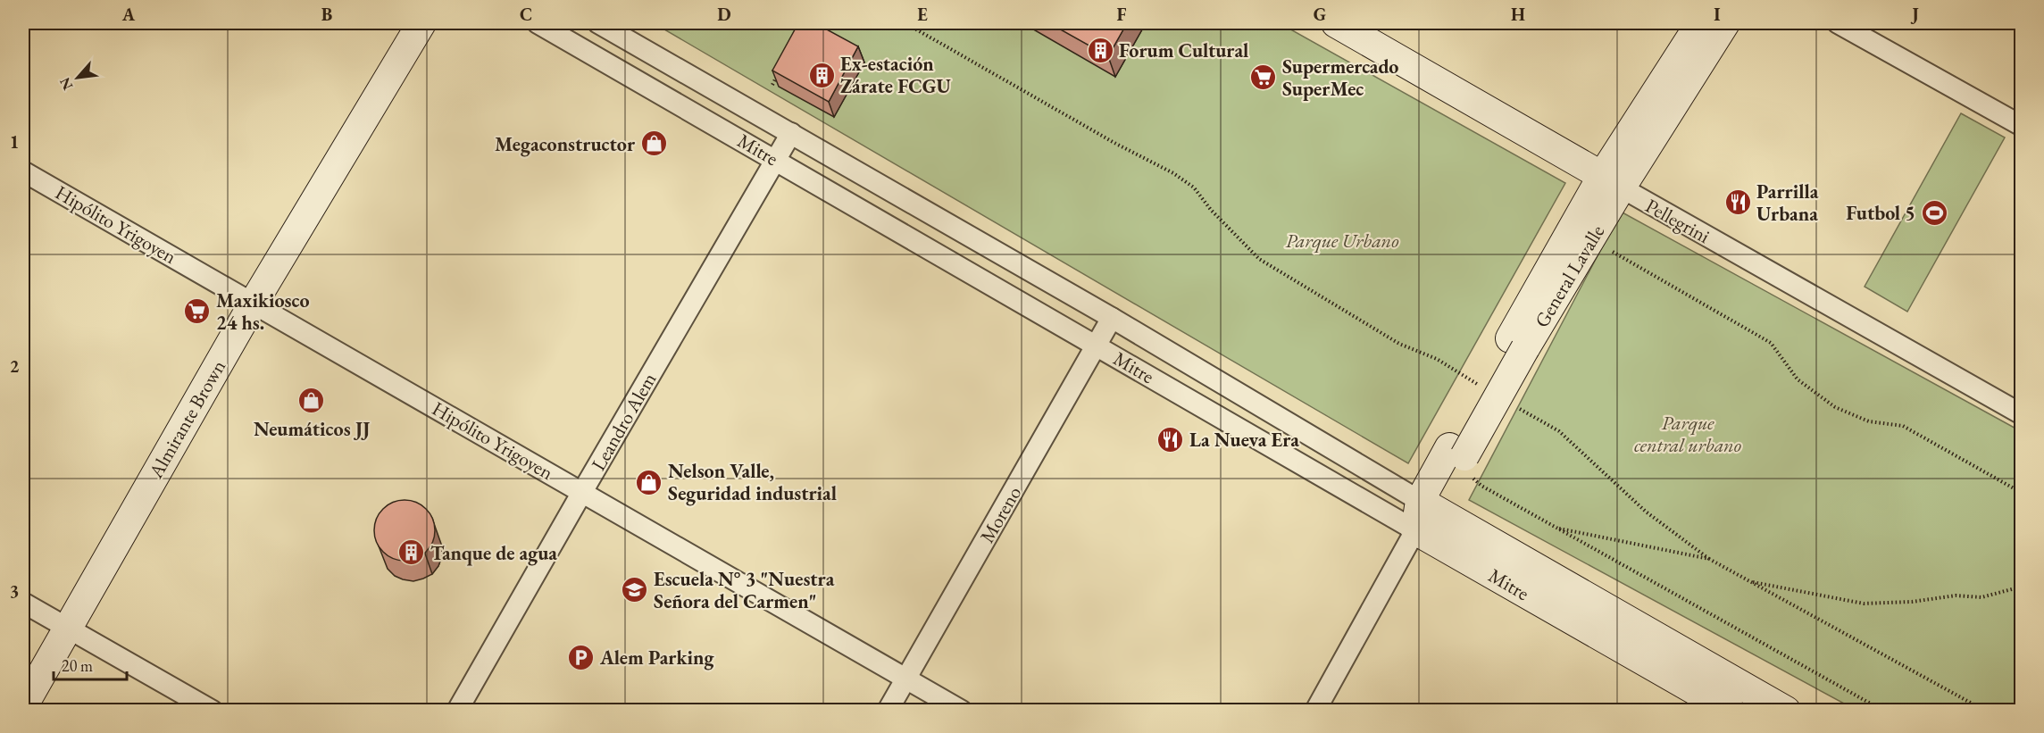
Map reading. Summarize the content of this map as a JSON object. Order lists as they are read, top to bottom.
{
  "streets": {
    "main road": [
      "Mitre",
      "Pellegrini",
      "General Lavalle",
      "Almirante Brown"
    ],
    "street": ["Hipólito Yrigoyen", "Leandro Alem", "Moreno"]
  },
  "crossings": [
    ["Mitre", "General Lavalle"],
    ["Mitre", "Leandro Alem"],
    ["Mitre", "Moreno"],
    ["Pellegrini", "General Lavalle"],
    ["Hipólito Yrigoyen", "Almirante Brown"],
    ["Hipólito Yrigoyen", "Leandro Alem"],
    ["Hipólito Yrigoyen", "Moreno"]
  ],
  "parks": ["Parque Urbano", "Parque central urbano"],
  "places": {
    "building": ["Forum Cultural", "Ex-estación Zárate FCGU", "Tanque de agua"],
    "supermarket": ["Supermercado SuperMec", "Maxikiosco 24 hs."],
    "shop": ["Megaconstructor", "Neumáticos JJ", "Nelson Valle, Seguridad industrial"],
    "restaurant": ["Parrilla Urbana", "La Nueva Era"],
    "sports": ["Futbol 5"],
    "school or university": ["Escuela N° 3 \"Nuestra Señora del Carmen\""],
    "parking": ["Alem Parking"]
  },
  "scale_bar": "20 m",
  "north": "bottom left",
  "grid": {
    "columns": [
      "A",
      "B",
      "C",
      "D",
      "E",
      "F",
      "G",
      "H",
      "I",
      "J"
    ],
    "rows": ["1", "2", "3"]
  }
}
